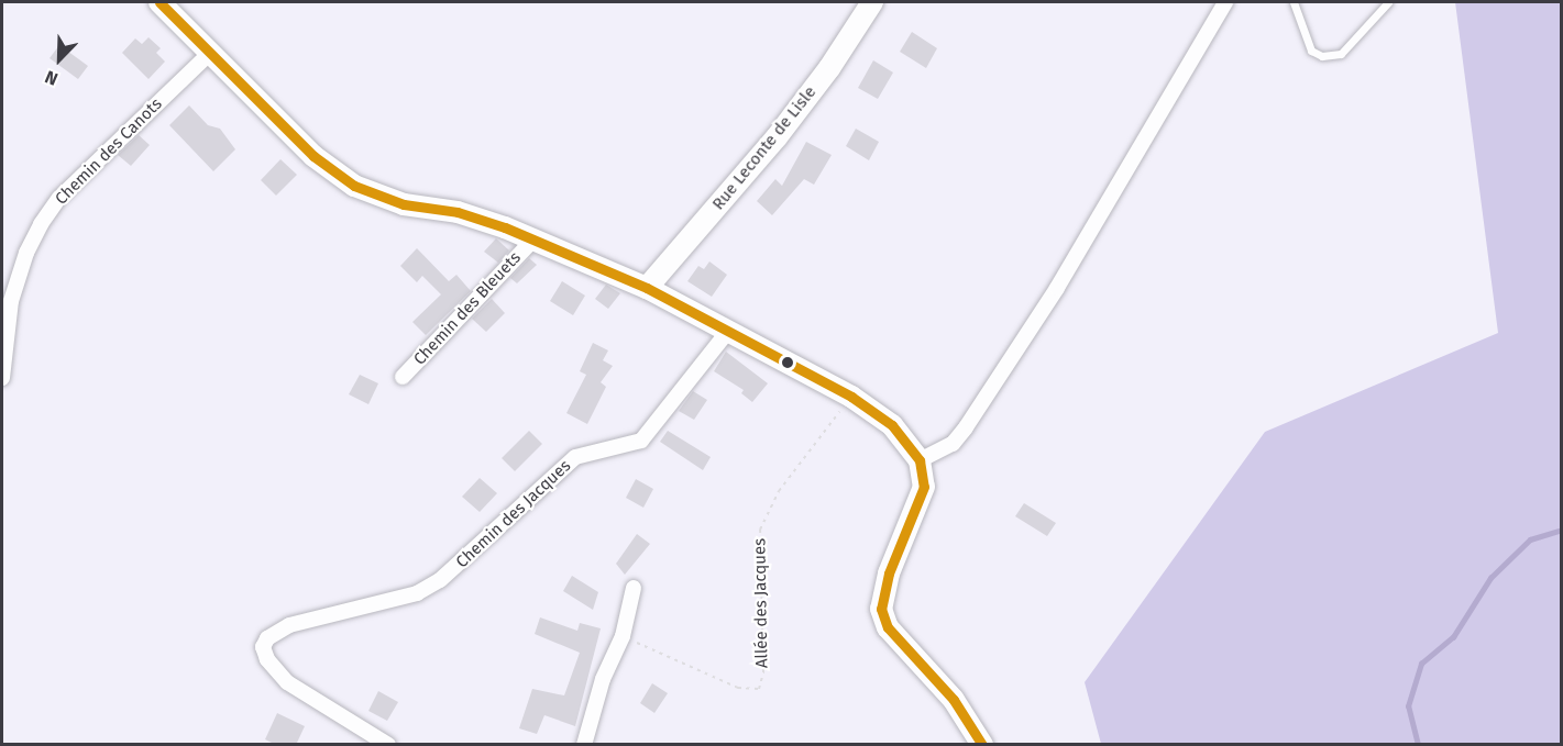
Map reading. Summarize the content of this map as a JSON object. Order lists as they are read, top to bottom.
{
  "streets": {
    "main road": ["Rue Leconte de Lisle"],
    "street": ["Chemin des Canots", "Chemin des Bleuets", "Chemin des Jacques"],
    "path": ["Allée des Jacques"]
  },
  "north": "bottom left"
}
